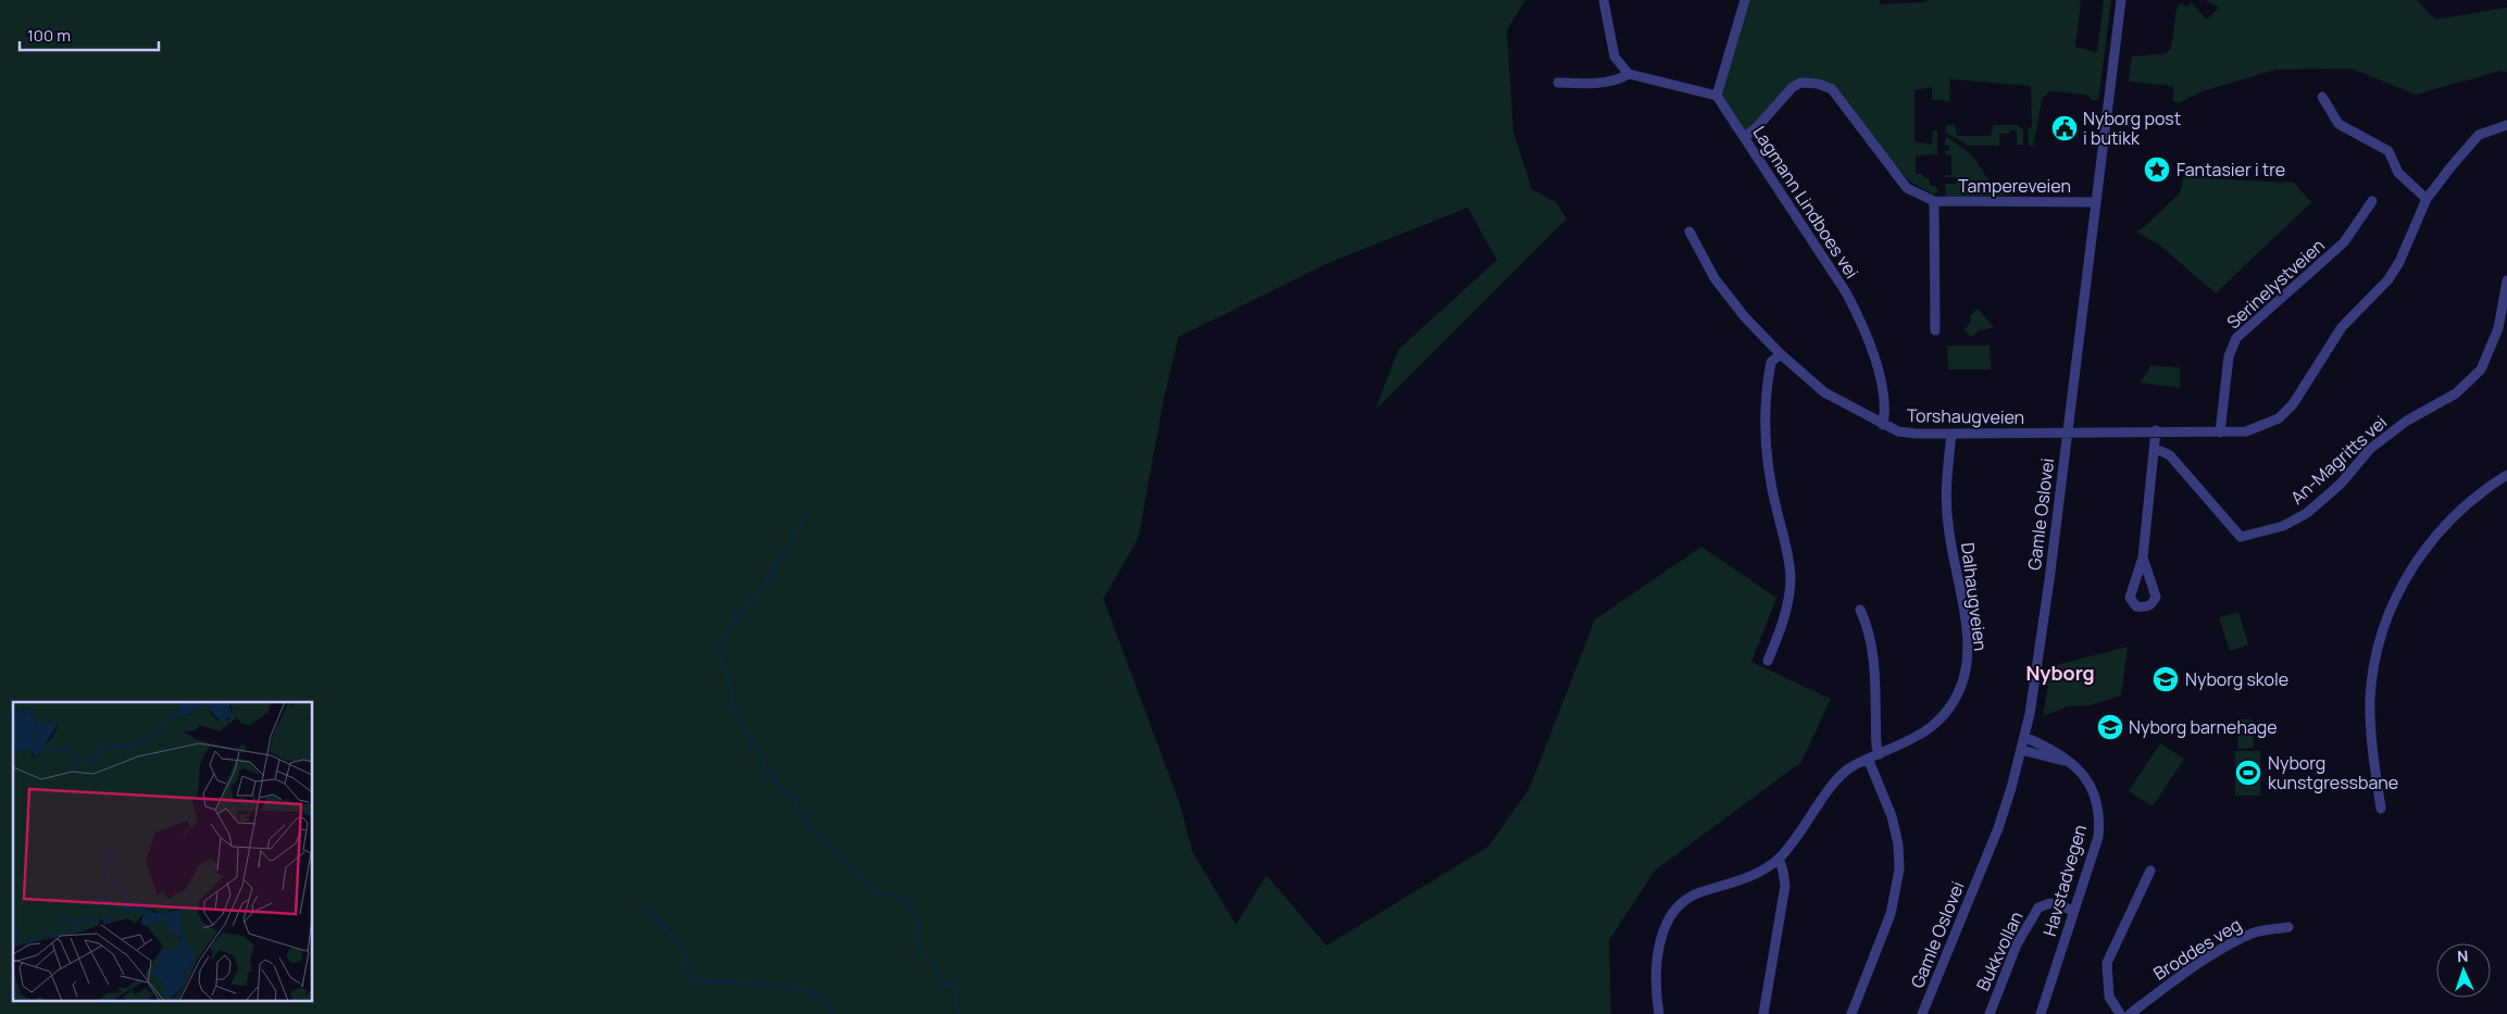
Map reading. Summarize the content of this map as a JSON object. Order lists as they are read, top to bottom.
{
  "streets": {
    "street": [
      "Tampereveien",
      "Lagmann Lindboes vei",
      "Serinelystveien",
      "Torshaugveien",
      "An-Magritts vei",
      "Gamle Oslovei",
      "Dalhaugveien",
      "Havstadvegen",
      "Broddes veg",
      "Bukkvollan"
    ]
  },
  "crossings": [
    ["Tampereveien", "Lagmann Lindboes vei"],
    ["Tampereveien", "Gamle Oslovei"],
    ["Lagmann Lindboes vei", "Torshaugveien"],
    ["Serinelystveien", "Torshaugveien"],
    ["Torshaugveien", "Gamle Oslovei"],
    ["Torshaugveien", "Dalhaugveien"],
    ["Gamle Oslovei", "Havstadvegen"],
    ["Havstadvegen", "Bukkvollan"]
  ],
  "districts": ["Nyborg"],
  "places": {
    "public building": ["Nyborg post i butikk"],
    "place": ["Fantasier i tre"],
    "school or university": ["Nyborg skole", "Nyborg barnehage"],
    "sports": ["Nyborg kunstgressbane"]
  },
  "scale_bar": "100 m",
  "north": "top"
}
